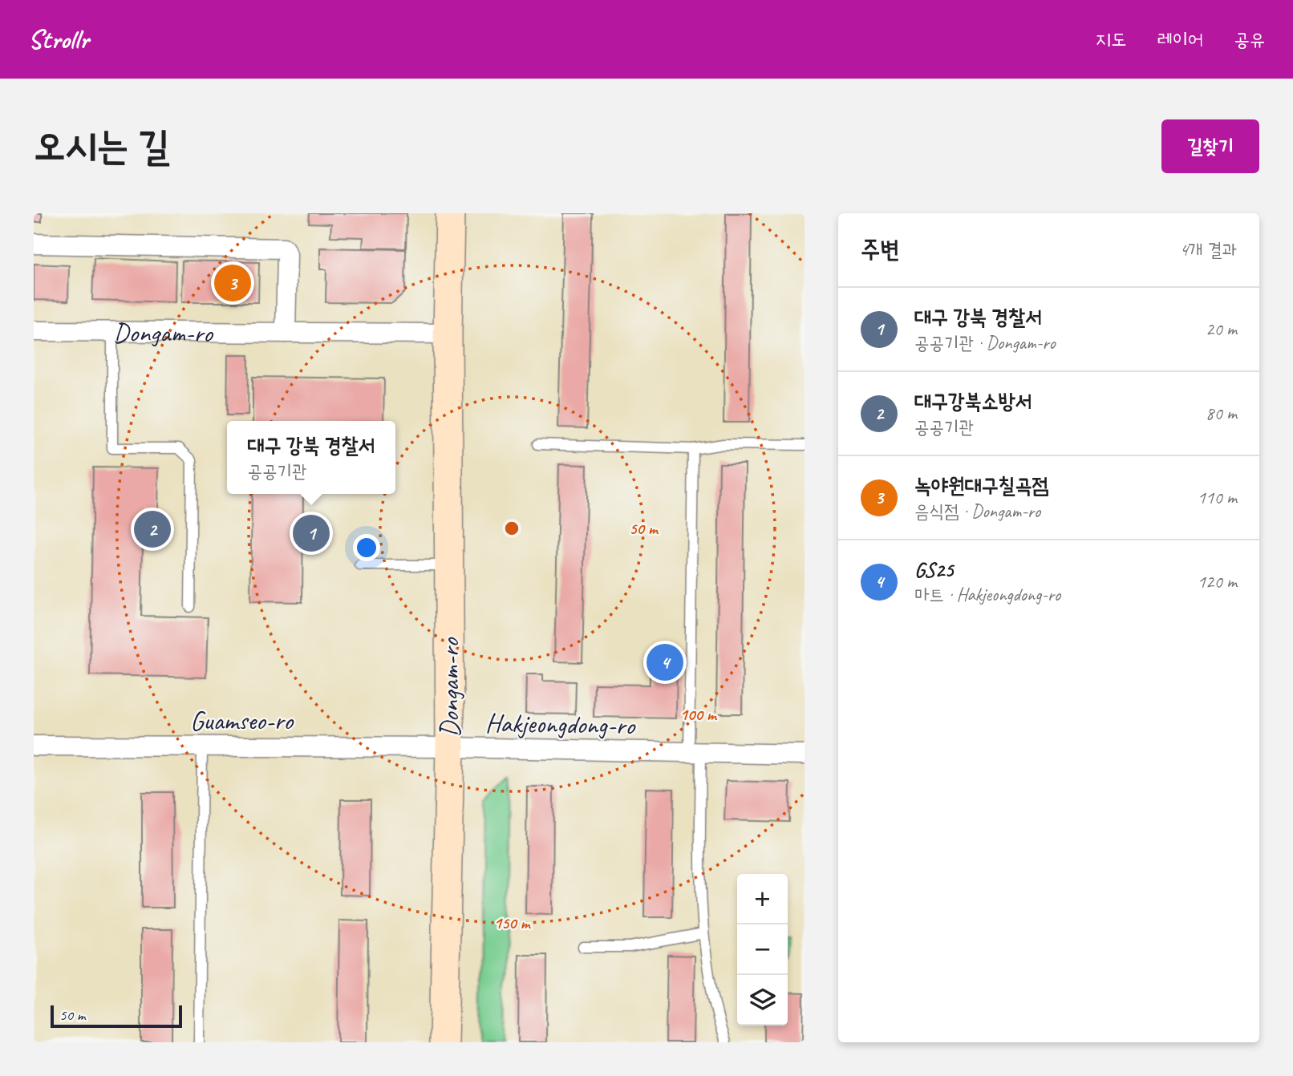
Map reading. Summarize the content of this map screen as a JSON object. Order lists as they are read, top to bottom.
{
  "streets": {
    "main road": ["Dongam-ro"],
    "street": ["Guamseo-ro", "Hakjeongdong-ro"]
  },
  "crossings": [
    ["Dongam-ro", "Guamseo-ro"],
    ["Dongam-ro", "Hakjeongdong-ro"],
    ["Guamseo-ro", "Hakjeongdong-ro"]
  ],
  "scale_bar": "50 m",
  "page": {
    "header": "Strollr",
    "nav": ["지도", "레이어", "공유"],
    "buttons": "길찾기",
    "title": "오시는 길",
    "heading": ["주변", "4개 결과"],
    "pins": [
      "3",
      "2",
      "1",
      "4"
    ],
    "list": [
      {
        "mark": "1",
        "name": "대구 강북 경찰서",
        "note": "공공기관 · Dongam-ro",
        "value": "20 m"
      },
      {
        "mark": "2",
        "name": "대구강북소방서",
        "note": "공공기관",
        "value": "80 m"
      },
      {
        "mark": "3",
        "name": "녹야원대구칠곡점",
        "note": "음식점 · Dongam-ro",
        "value": "110 m"
      },
      {
        "mark": "4",
        "name": "GS25",
        "note": "마트 · Hakjeongdong-ro",
        "value": "120 m"
      }
    ],
    "popup": ["대구 강북 경찰서", "공공기관"],
    "map_buttons": ["+", "−"],
    "scale": "50 m"
  },
  "rings": ["50 m", "100 m", "150 m"]
}
